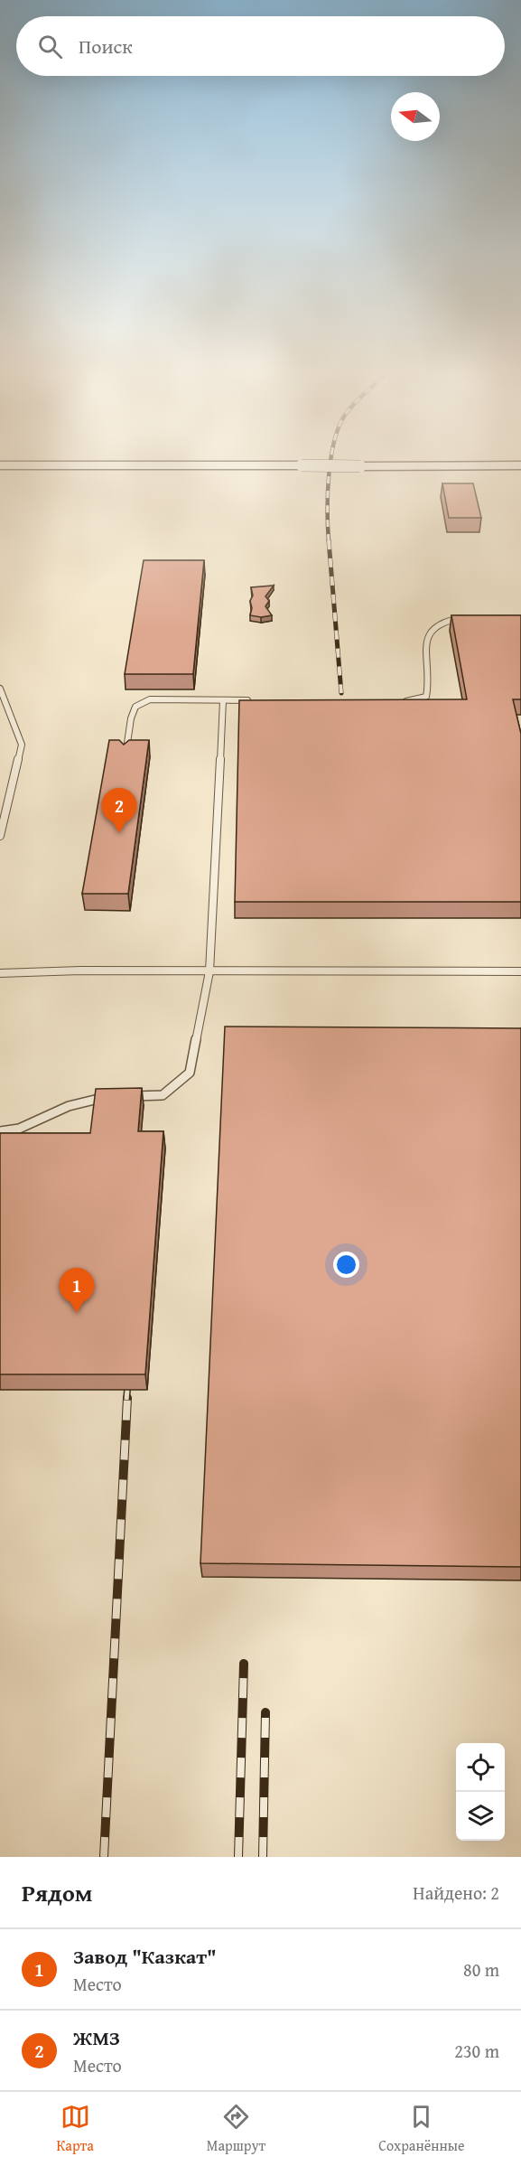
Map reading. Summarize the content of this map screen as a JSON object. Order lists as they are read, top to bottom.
{
  "north": "left",
  "page": {
    "search": "Поиск",
    "pins": ["2", "1"],
    "heading": ["Рядом", "Найдено: 2"],
    "list": [
      {
        "mark": "1",
        "name": "Завод \"Казкат\"",
        "note": "Место",
        "value": "80 m"
      },
      {
        "mark": "2",
        "name": "ЖМЗ",
        "note": "Место",
        "value": "230 m"
      }
    ],
    "nav": ["Карта", "Маршрут", "Сохранённые"]
  }
}
